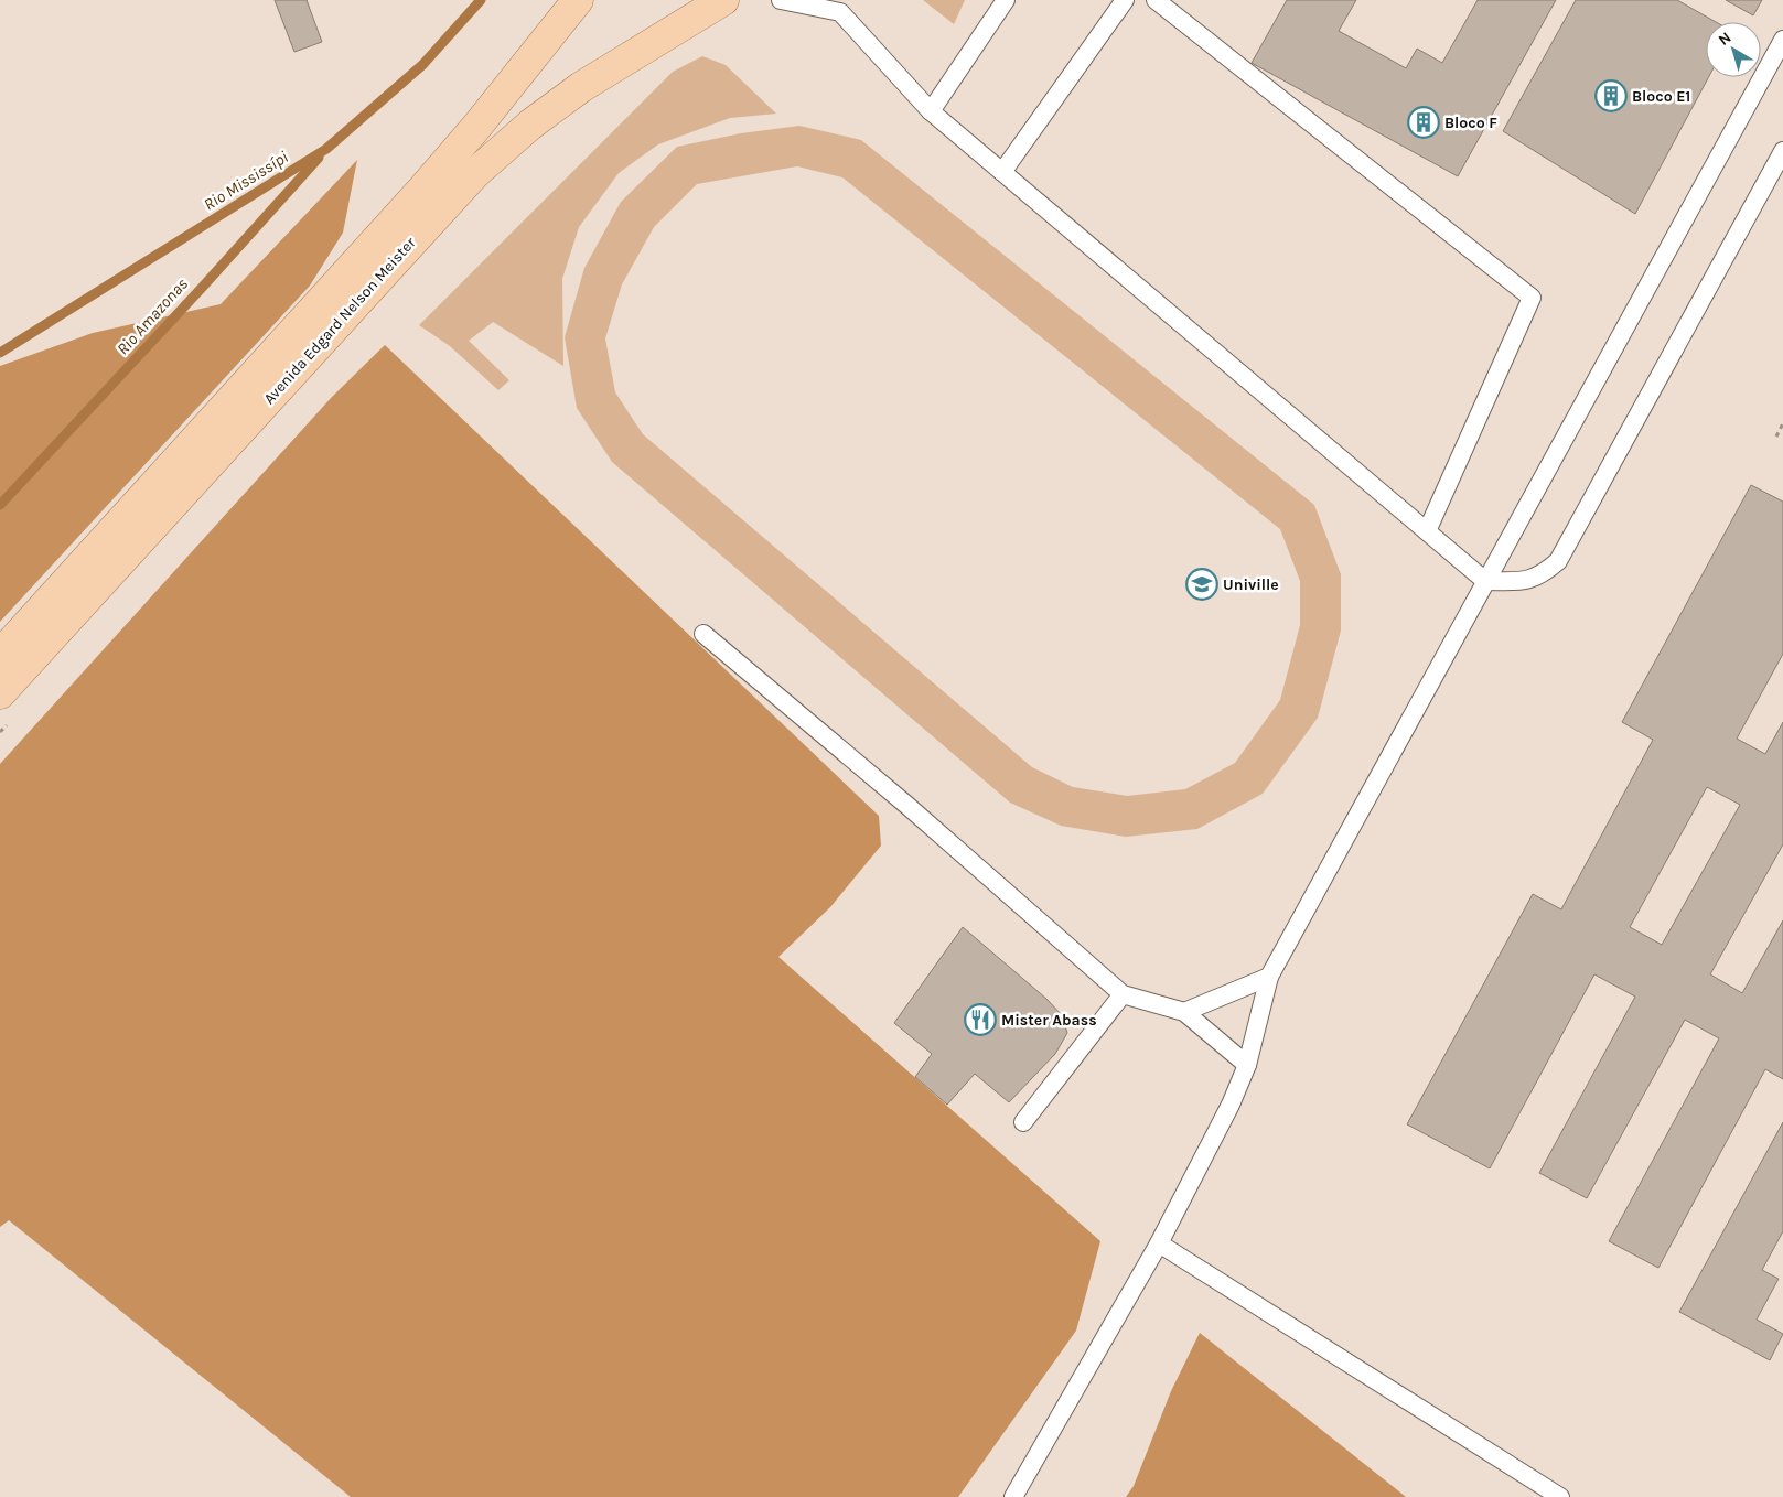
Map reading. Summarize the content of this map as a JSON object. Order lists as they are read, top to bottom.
{
  "streets": {
    "main road": ["Avenida Edgard Nelson Meister"]
  },
  "water": ["Rio Mississípi", "Rio Amazonas"],
  "places": {
    "building": ["Bloco E1", "Bloco F"],
    "school or university": ["Univille"],
    "restaurant": ["Mister Abass"]
  },
  "north": "top left"
}
